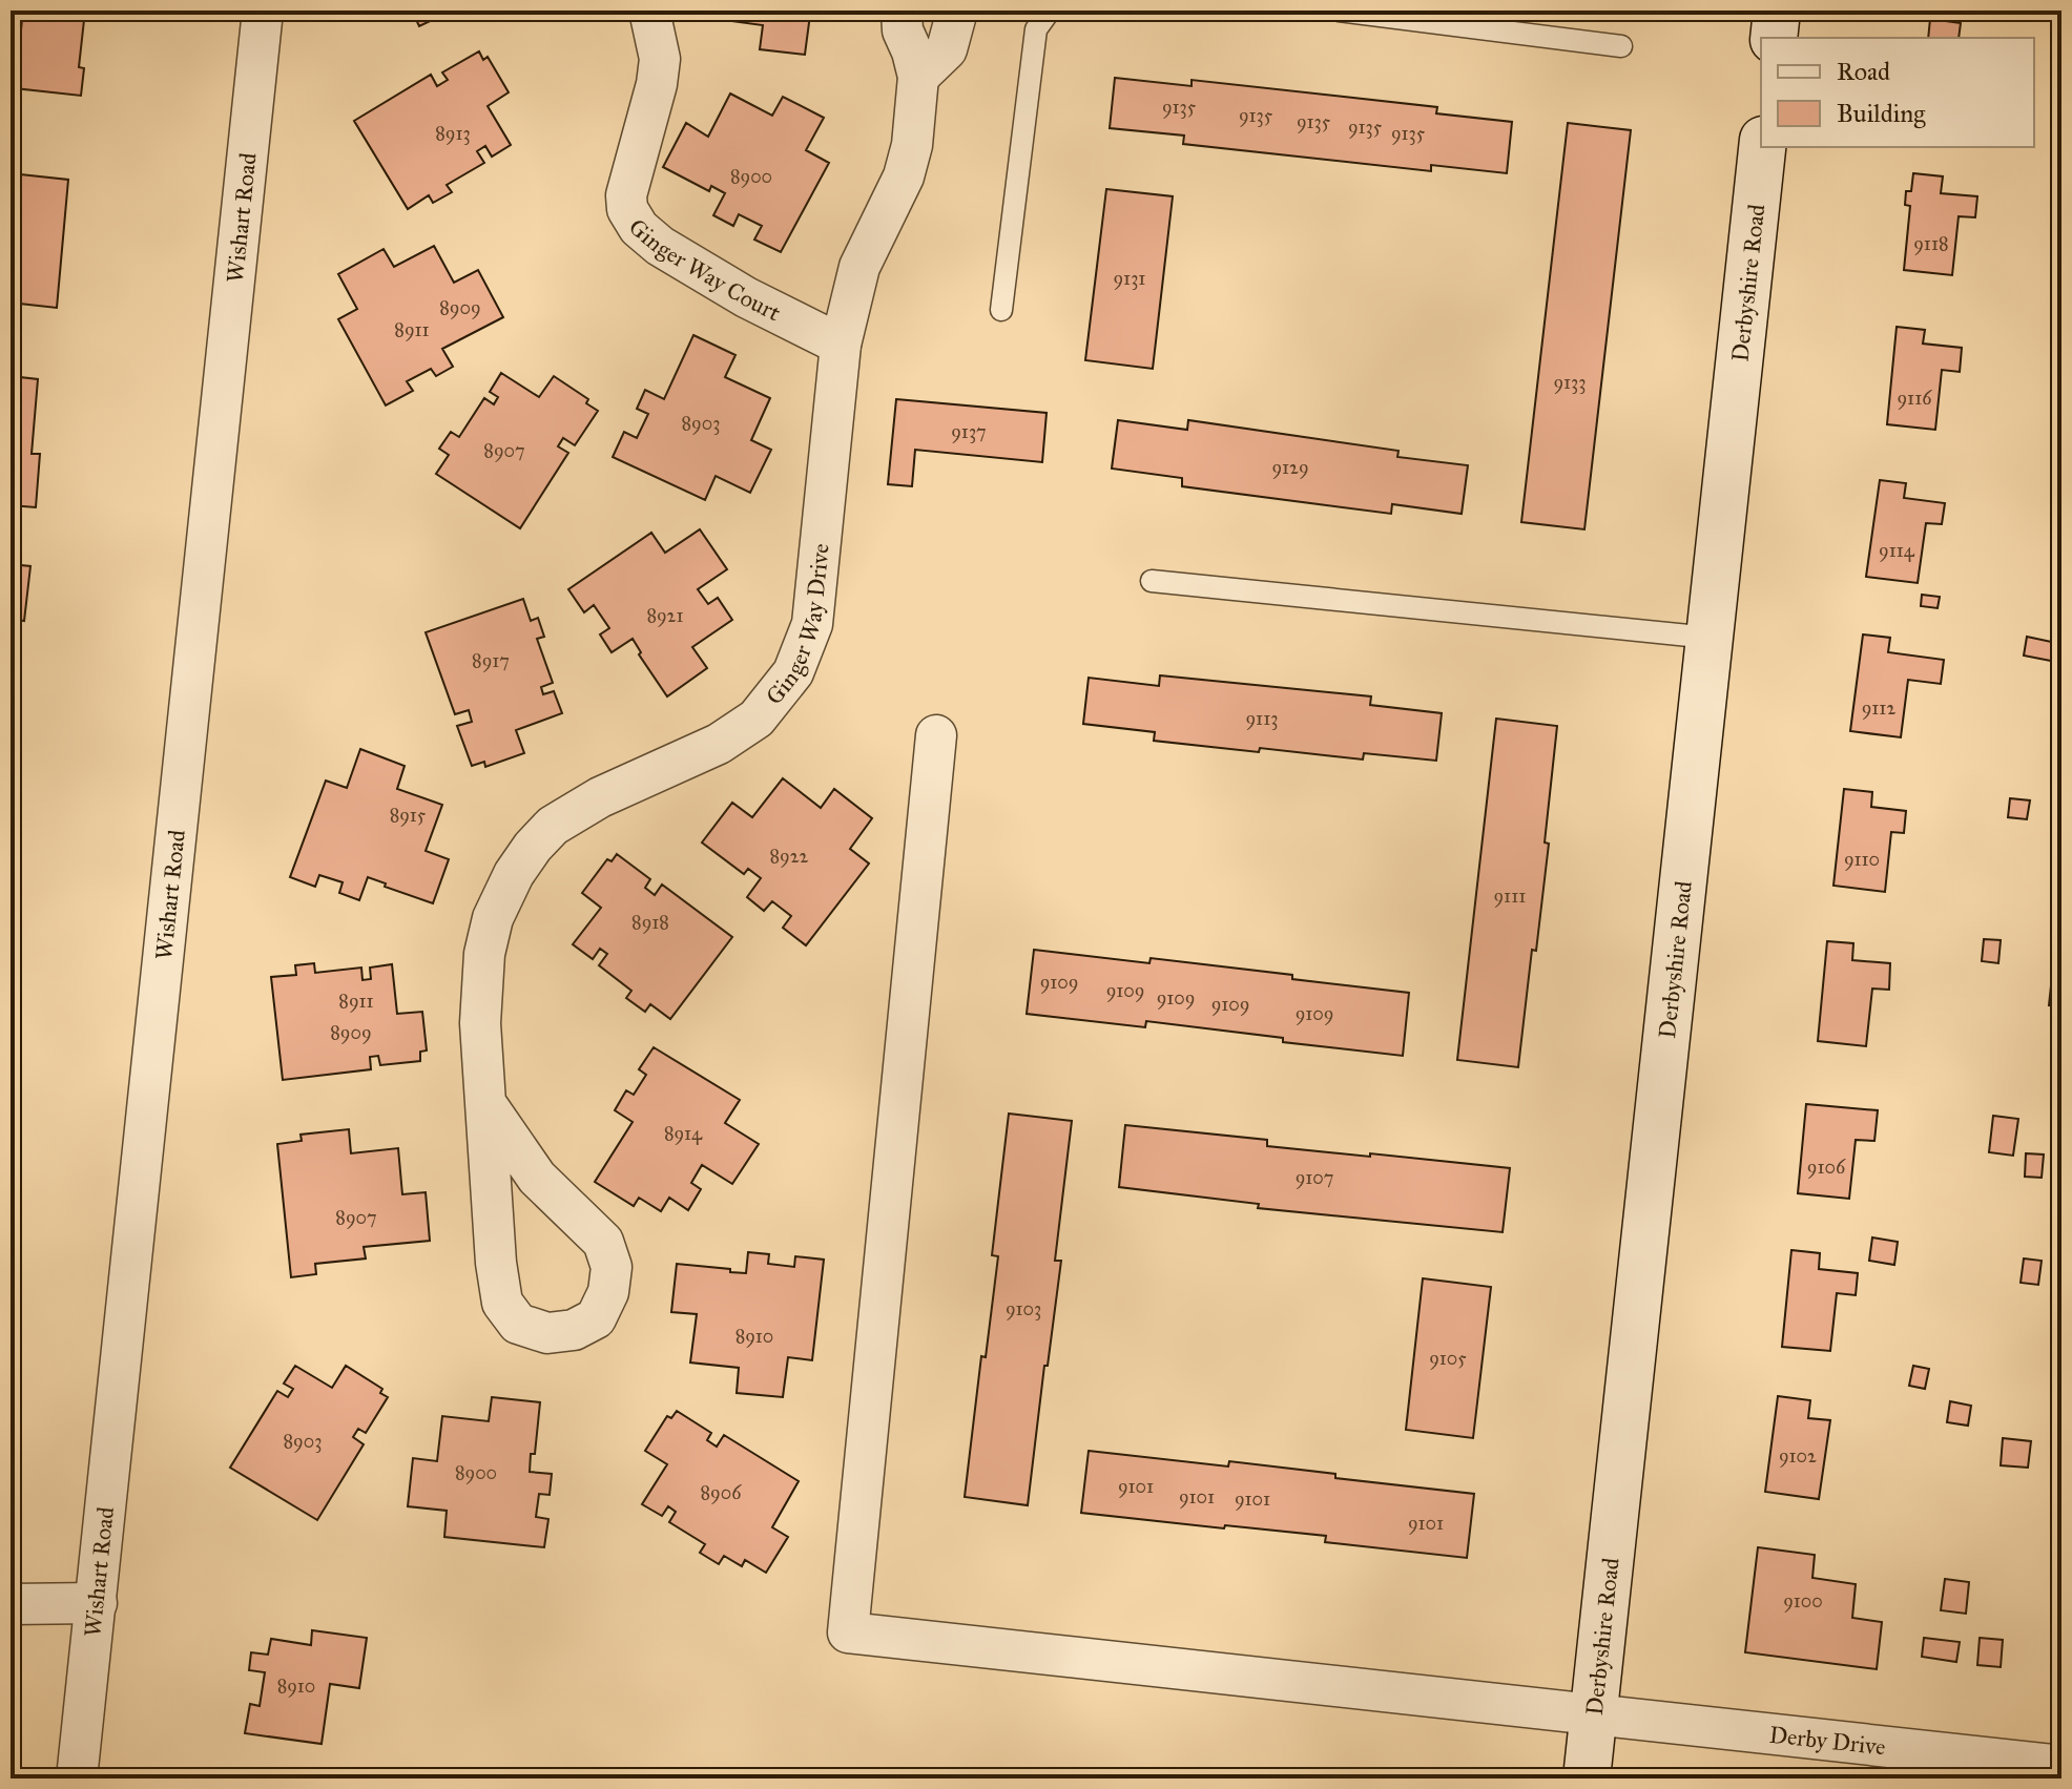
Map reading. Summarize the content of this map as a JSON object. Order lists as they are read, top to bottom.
{
  "streets": {
    "street": [
      "Wishart Road",
      "Ginger Way Court",
      "Derbyshire Road",
      "Ginger Way Drive",
      "Derby Drive"
    ]
  },
  "crossings": [
    ["Ginger Way Court", "Ginger Way Drive"],
    ["Derbyshire Road", "Derby Drive"]
  ],
  "house_numbers": [
    "9135",
    "9135",
    "9135",
    "9135",
    "8913",
    "9135",
    "8900",
    "9118",
    "9131",
    "8909",
    "8911",
    "9133",
    "9116",
    "8903",
    "9137",
    "8907",
    "9129",
    "9114",
    "8921",
    "8917",
    "9112",
    "9113",
    "8915",
    "8922",
    "9110",
    "9111",
    "8918",
    "9109",
    "9109",
    "9109",
    "8911",
    "9109",
    "9109",
    "8909",
    "8914",
    "9106",
    "9107",
    "8907",
    "9103",
    "8910",
    "9105",
    "8903",
    "9102",
    "8900",
    "9101",
    "8906",
    "9101",
    "9101",
    "9101",
    "9100",
    "8910"
  ],
  "legend": ["Road", "Building"]
}
